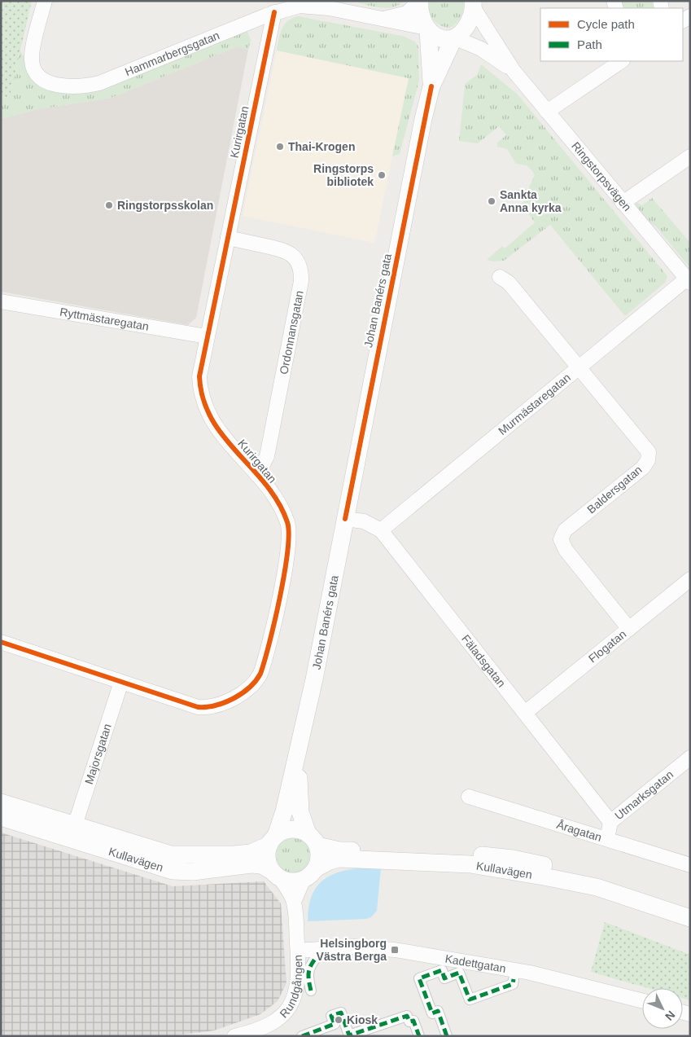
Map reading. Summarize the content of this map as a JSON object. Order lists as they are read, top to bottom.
{
  "streets": {
    "street": [
      "Hammarbergsgatan",
      "Kurirgatan",
      "Ringstorpsvägen",
      "Johan Banérs gata",
      "Ryttmästaregatan",
      "Ordonnansgatan",
      "Murmästaregatan",
      "Baldersgatan",
      "Flogatan",
      "Fäladsgatan",
      "Majorsgatan",
      "Utmarksgatan",
      "Åragatan",
      "Kullavägen",
      "Kadettgatan",
      "Rundgången"
    ]
  },
  "crossings": [
    ["Hammarbergsgatan", "Kurirgatan"],
    ["Hammarbergsgatan", "Johan Banérs gata"],
    ["Kurirgatan", "Ryttmästaregatan"],
    ["Kurirgatan", "Ordonnansgatan"],
    ["Kurirgatan", "Majorsgatan"],
    ["Ringstorpsvägen", "Johan Banérs gata"],
    ["Ringstorpsvägen", "Murmästaregatan"],
    ["Johan Banérs gata", "Fäladsgatan"],
    ["Johan Banérs gata", "Kullavägen"],
    ["Johan Banérs gata", "Rundgången"],
    ["Murmästaregatan", "Baldersgatan"],
    ["Murmästaregatan", "Fäladsgatan"],
    ["Baldersgatan", "Flogatan"],
    ["Flogatan", "Fäladsgatan"],
    ["Fäladsgatan", "Utmarksgatan"],
    ["Majorsgatan", "Kullavägen"],
    ["Utmarksgatan", "Åragatan"],
    ["Kullavägen", "Rundgången"],
    ["Kadettgatan", "Rundgången"]
  ],
  "places": {
    "other": [
      "Thai-Krogen",
      "Ringstorps bibliotek",
      "Sankta Anna kyrka",
      "Ringstorpsskolan",
      "Kiosk"
    ],
    "transit": ["Helsingborg Västra Berga"]
  },
  "legend": ["Cycle path", "Path"],
  "north": "bottom right"
}
